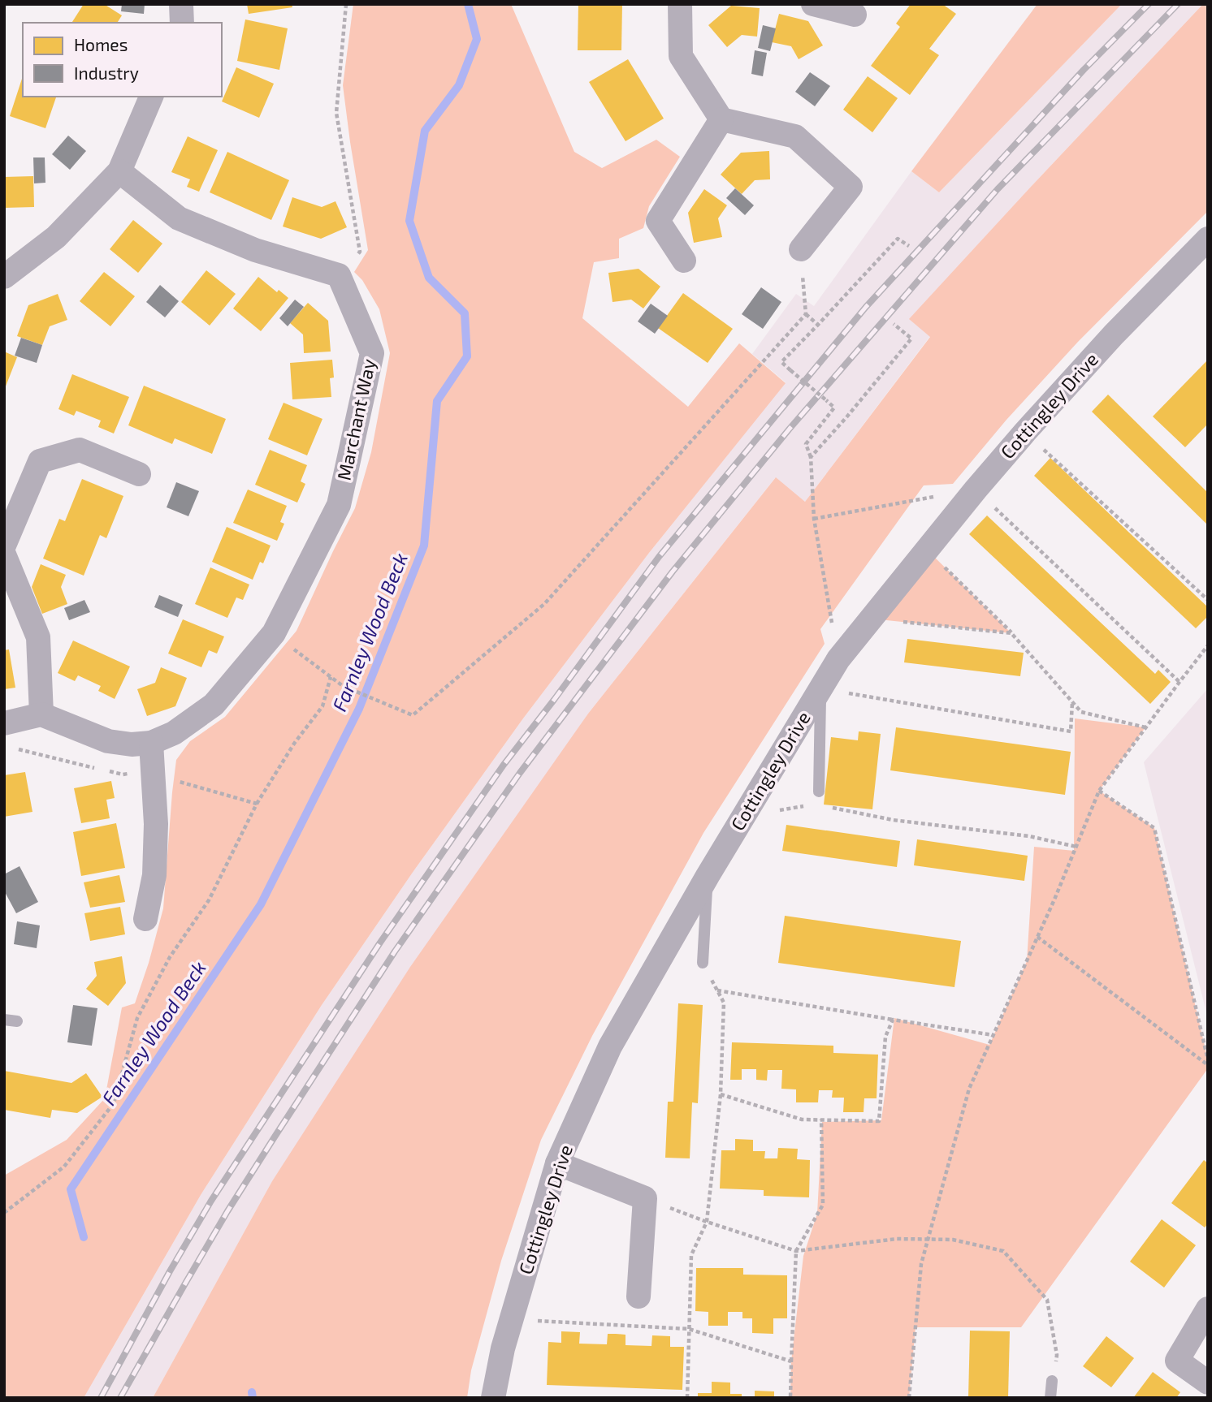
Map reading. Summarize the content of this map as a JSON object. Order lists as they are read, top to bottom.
{
  "streets": {
    "street": ["Cottingley Drive", "Marchant Way"]
  },
  "water": ["Farnley Wood Beck"],
  "legend": ["Homes", "Industry"]
}
